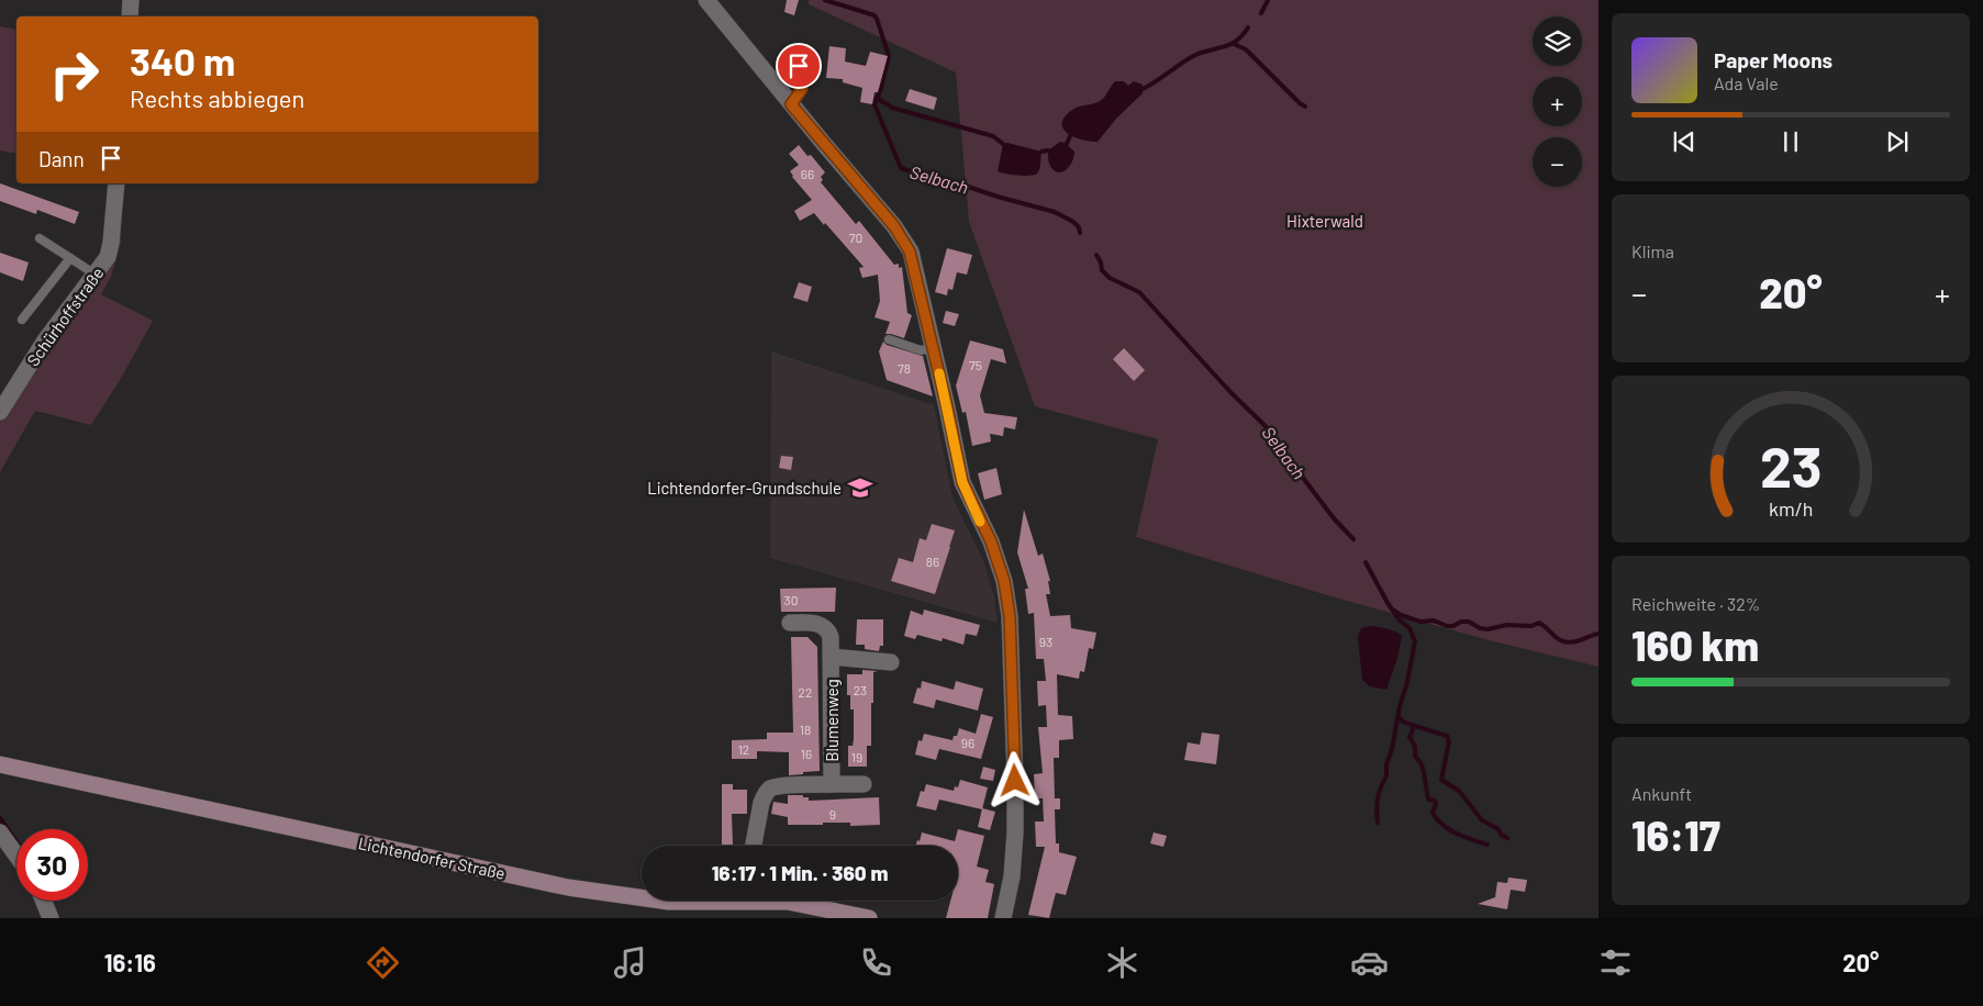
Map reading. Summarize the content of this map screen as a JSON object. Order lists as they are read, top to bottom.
{
  "streets": {
    "main road": ["Lichtendorfer Straße"],
    "street": ["Schürhoffstraße", "Blumenweg"]
  },
  "water": ["Selbach"],
  "parks": ["Hixterwald"],
  "places": {
    "school or university": ["Lichtendorfer-Grundschule"]
  },
  "house_numbers": [
    "66",
    "70",
    "75",
    "78",
    "86",
    "30",
    "93",
    "23",
    "22",
    "18",
    "96",
    "12",
    "16",
    "19",
    "9"
  ],
  "page": {
    "map_buttons": ["+", "−"],
    "turn": ["340 m", "Rechts abbiegen"],
    "song": ["Paper Moons", "Ada Vale"],
    "then": "Dann",
    "tile": [
      "Klima",
      ["Reichweite · 32%", "160 km"],
      ["Ankunft", "16:17"]
    ],
    "heat": ["−", "20°", "+"],
    "limit": "30",
    "trip": "16:17 · 1 Min. · 360 m",
    "tabs": ["16:16", "20°"],
    "gauge": ["23", "km/h"]
  }
}
